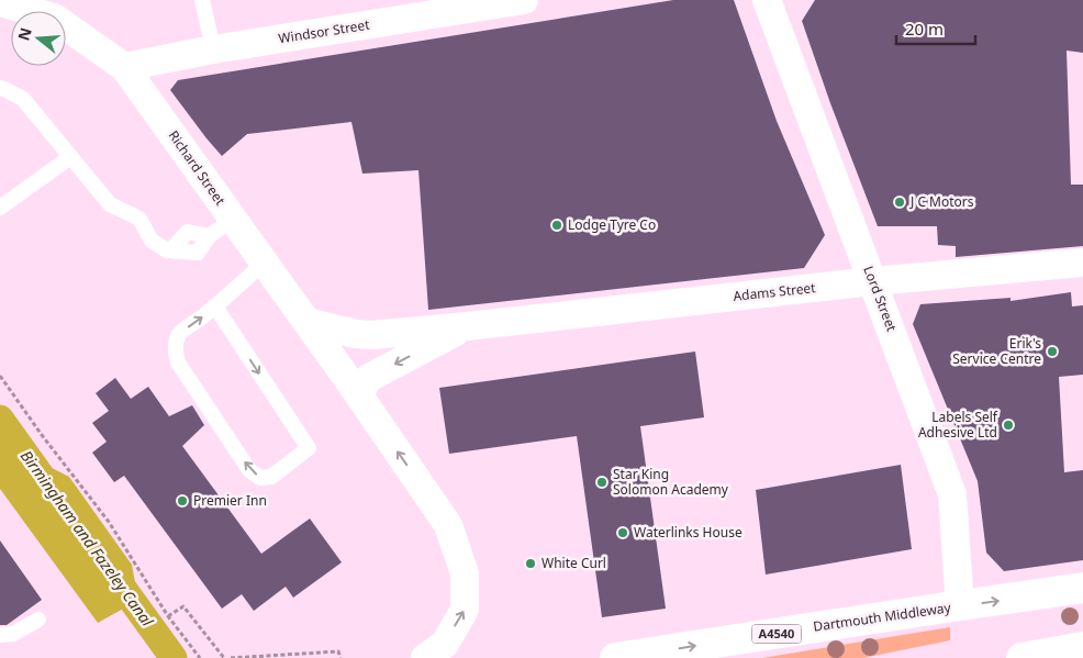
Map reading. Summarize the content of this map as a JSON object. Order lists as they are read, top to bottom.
{
  "streets": {
    "highway": ["Dartmouth Middleway", "A4540"],
    "street": [
      "Windsor Street",
      "Richard Street",
      "Adams Street",
      "Lord Street"
    ]
  },
  "crossings": [
    ["Windsor Street", "Richard Street"],
    ["Richard Street", "Adams Street"],
    ["Adams Street", "Lord Street"],
    ["Lord Street", "Dartmouth Middleway"]
  ],
  "one_way": ["Dartmouth Middleway"],
  "water": ["Birmingham and Fazeley Canal"],
  "places": [
    "J C Motors",
    "Lodge Tyre Co",
    "Erik's Service Centre",
    "Labels Self Adhesive Ltd",
    "Star King Solomon Academy",
    "Premier Inn",
    "Waterlinks House",
    "White Curl"
  ],
  "scale_bar": "20 m",
  "north": "left"
}
